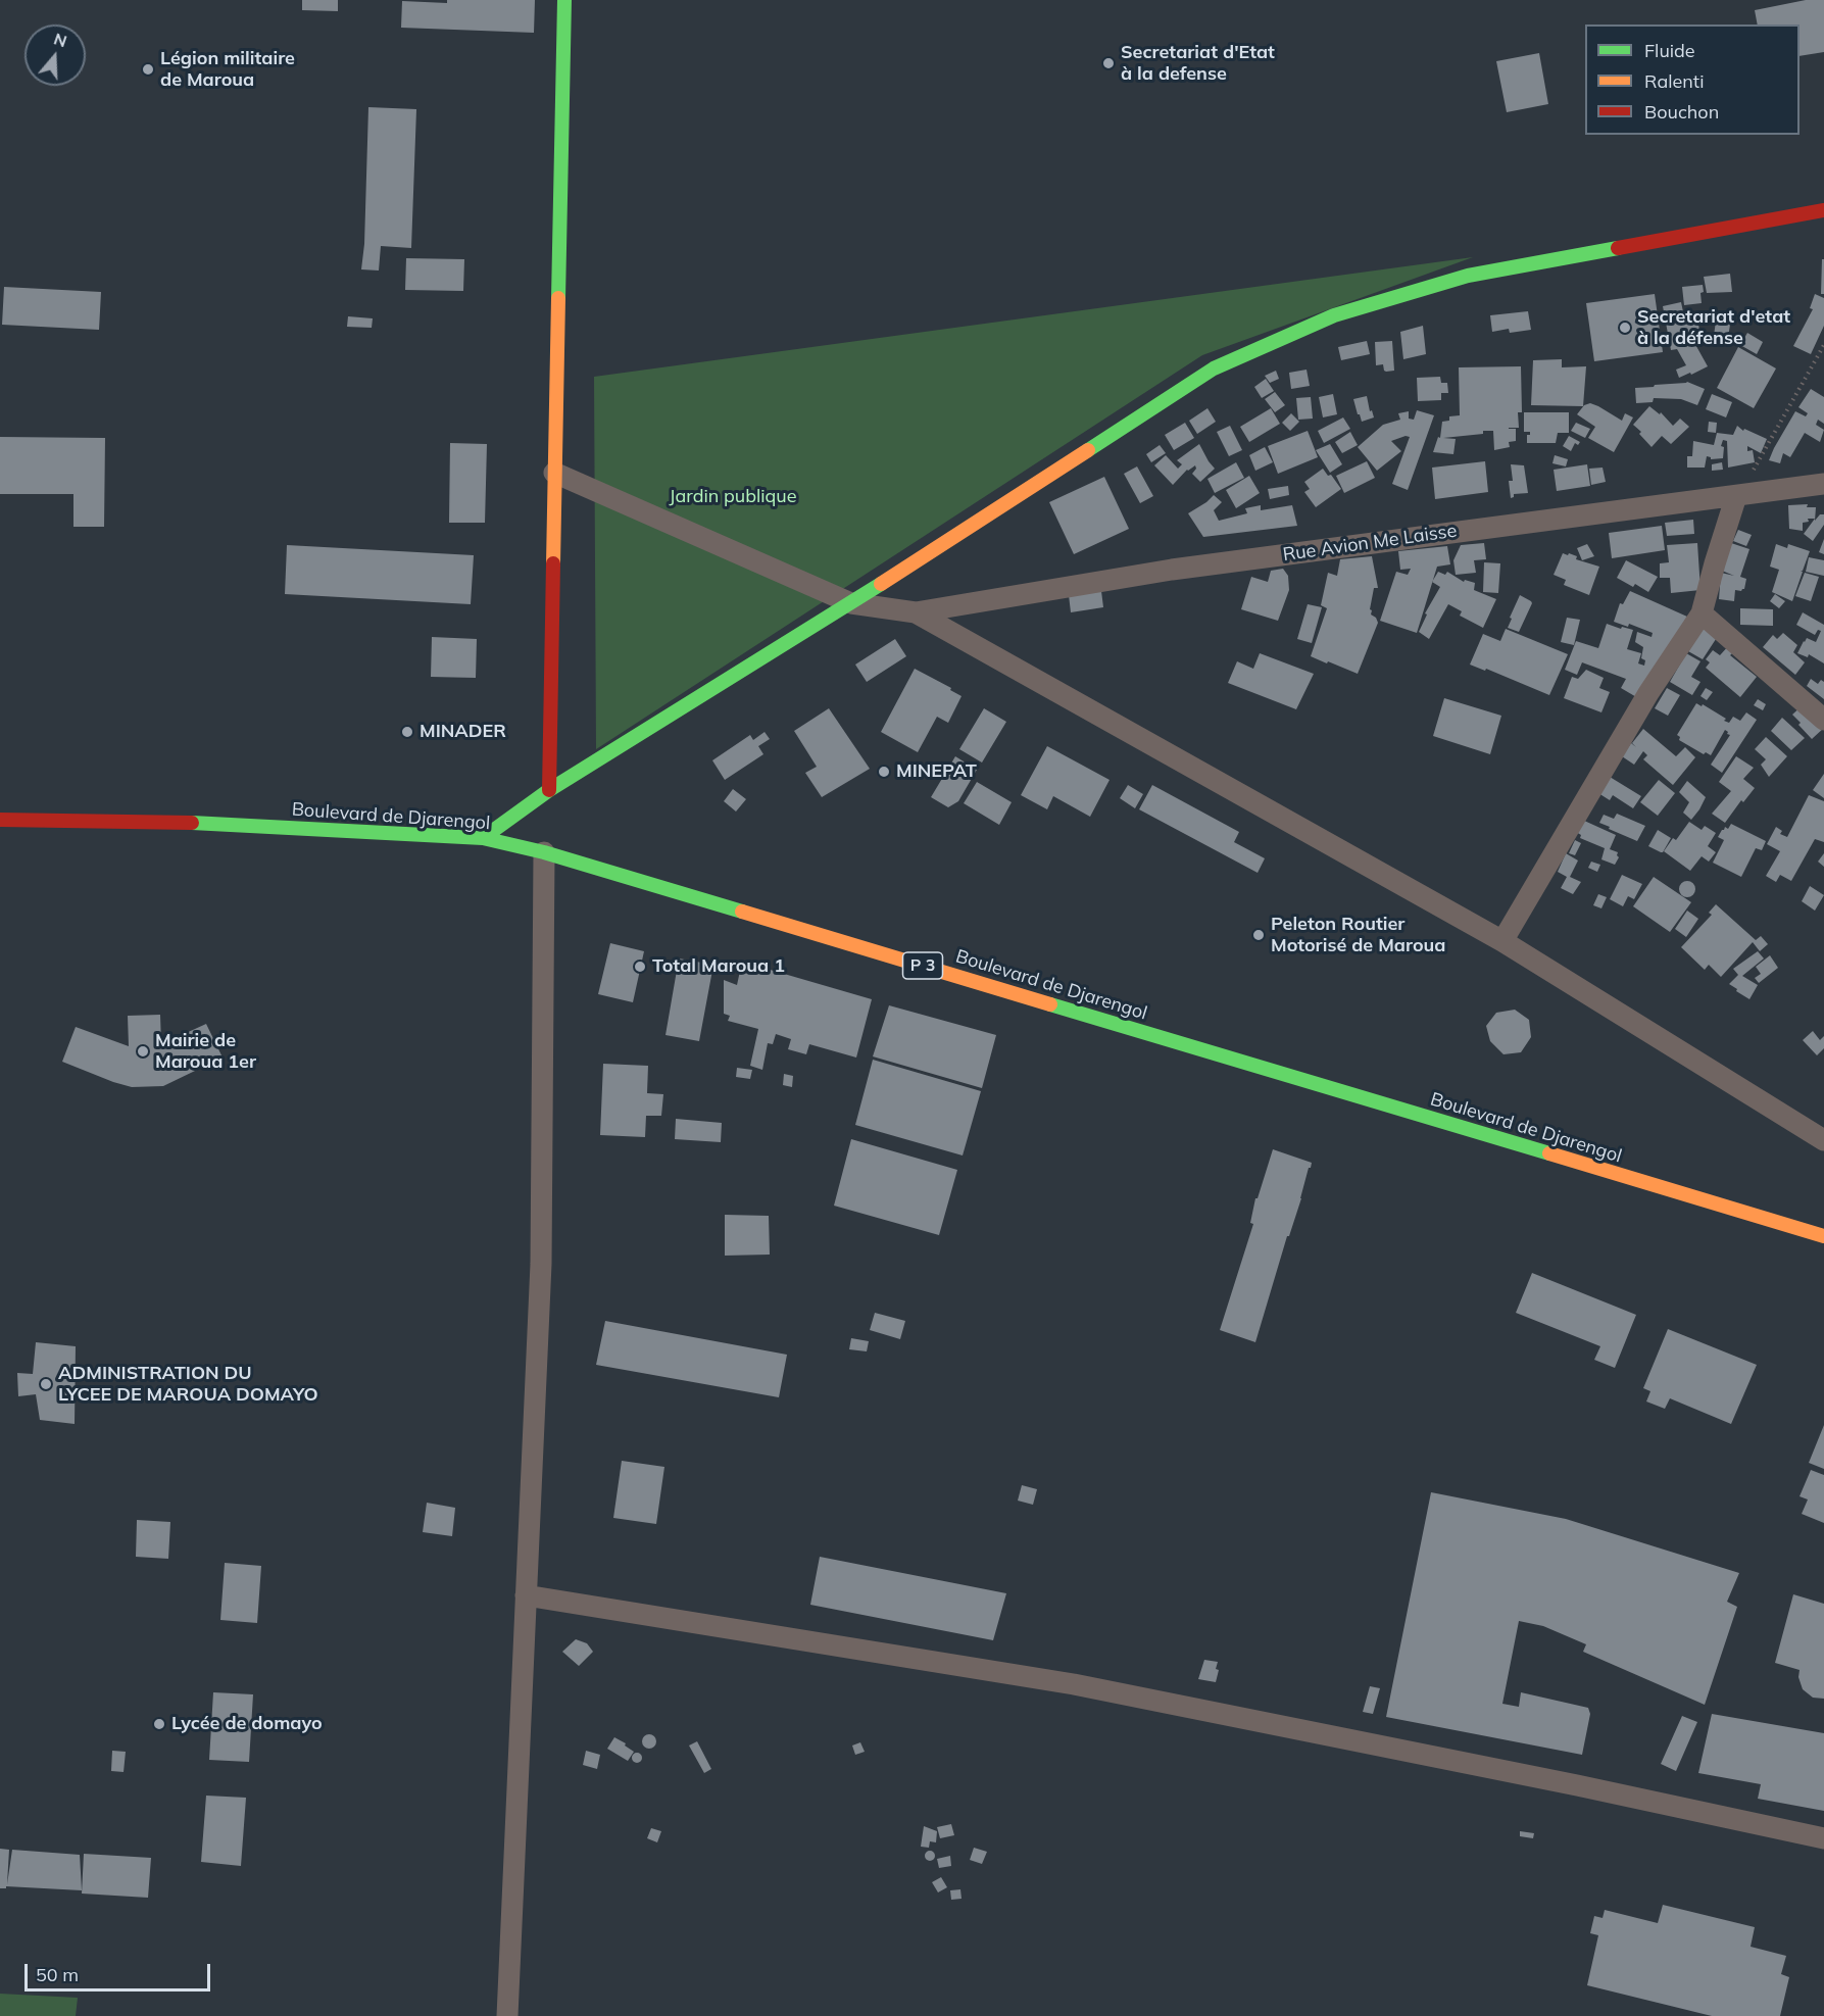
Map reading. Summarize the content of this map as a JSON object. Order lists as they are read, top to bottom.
{
  "streets": {
    "main road": ["Boulevard de Djarengol", "P 3"],
    "street": ["Rue Avion Me Laisse"]
  },
  "parks": ["Jardin publique"],
  "places": [
    "Secretariat d'Etat à la defense",
    "Légion militaire de Maroua",
    "Secretariat d'etat à la défense",
    "MINADER",
    "MINEPAT",
    "Peleton Routier Motorisé de Maroua",
    "Total Maroua 1",
    "Mairie de Maroua 1er",
    "ADMINISTRATION DU LYCEE DE MAROUA DOMAYO",
    "Lycée de domayo"
  ],
  "legend": ["Fluide", "Ralenti", "Bouchon"],
  "scale_bar": "50 m",
  "north": "top"
}
